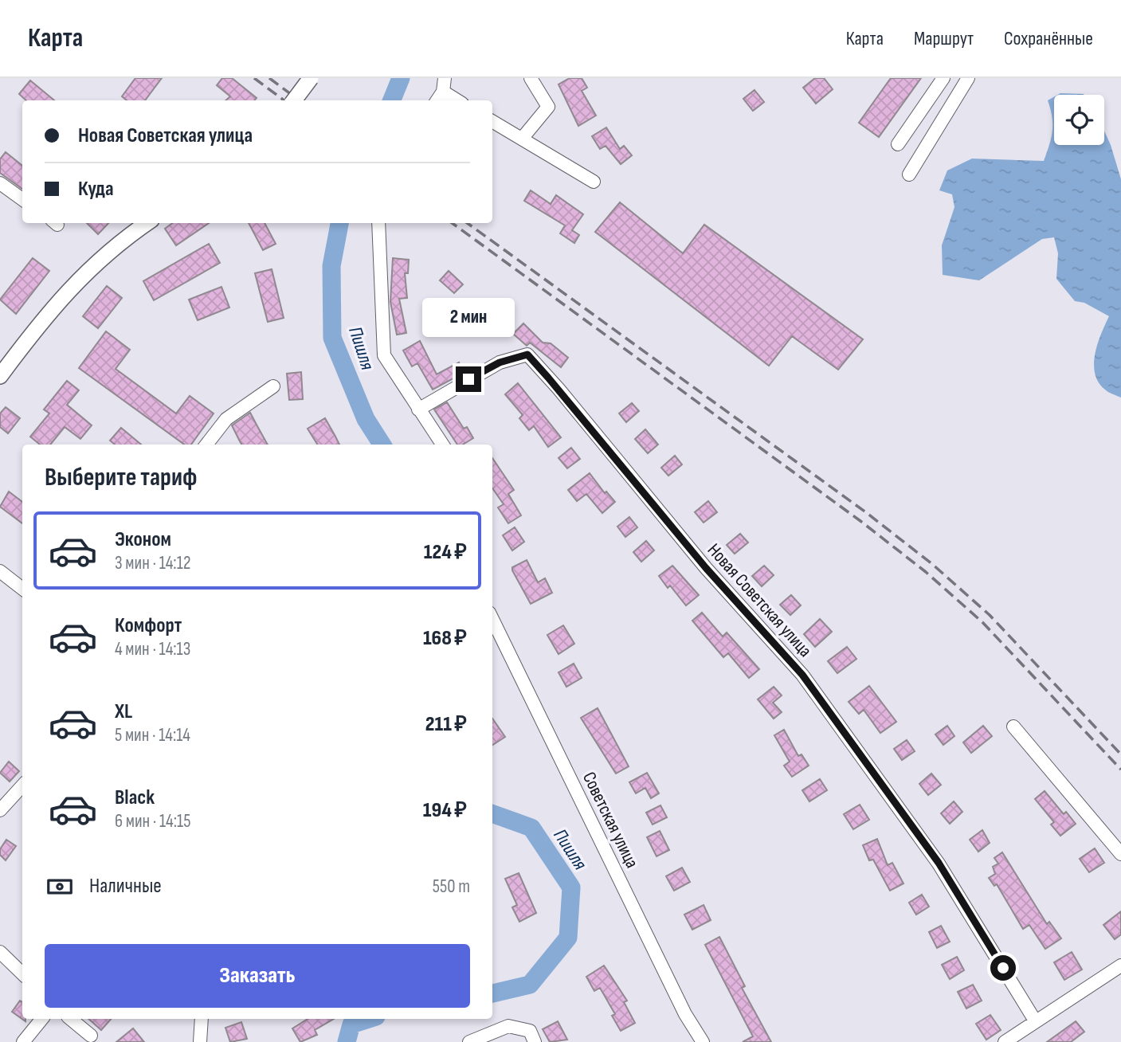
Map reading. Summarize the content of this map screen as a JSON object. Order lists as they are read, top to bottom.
{
  "streets": {
    "street": ["Новая Советская улица", "Советская улица"]
  },
  "water": ["Пишля"],
  "page": {
    "header": "Карта",
    "nav": ["Карта", "Маршрут", "Сохранённые"],
    "banner": ["Новая Советская улица", "Куда"],
    "bubble": "2 мин",
    "heading": "Выберите тариф",
    "list": [
      {
        "name": "Эконом",
        "note": "3 мин · 14:12",
        "value": "124 ₽"
      },
      {
        "name": "Комфорт",
        "note": "4 мин · 14:13",
        "value": "168 ₽"
      },
      {
        "name": "XL",
        "note": "5 мин · 14:14",
        "value": "211 ₽"
      },
      {
        "name": "Black",
        "note": "6 мин · 14:15",
        "value": "194 ₽"
      }
    ],
    "pay": ["Наличные", "550 m"],
    "buttons": "Заказать"
  }
}
